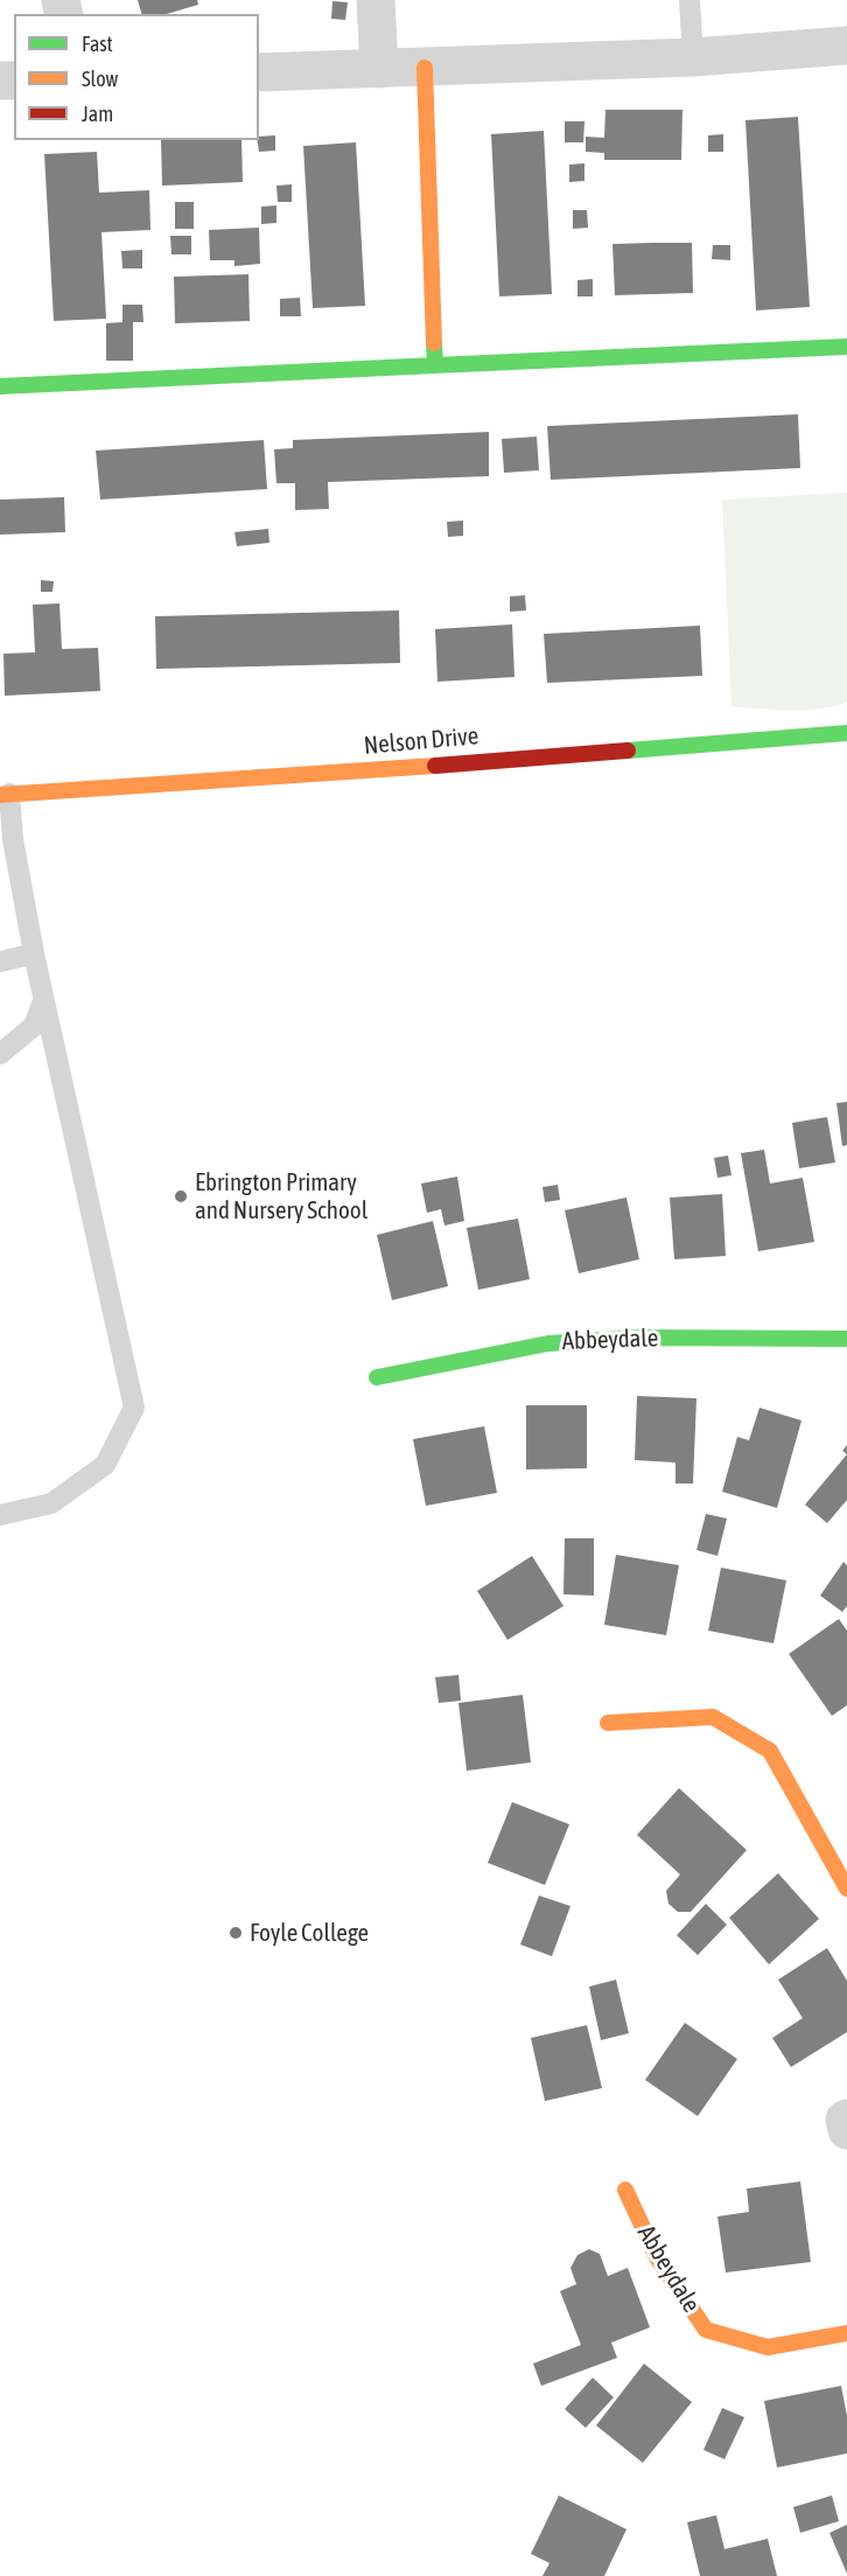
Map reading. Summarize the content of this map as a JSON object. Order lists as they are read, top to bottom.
{
  "streets": {
    "street": ["Nelson Drive", "Abbeydale"]
  },
  "places": ["Ebrington Primary and Nursery School", "Foyle College"],
  "legend": ["Fast", "Slow", "Jam"]
}
